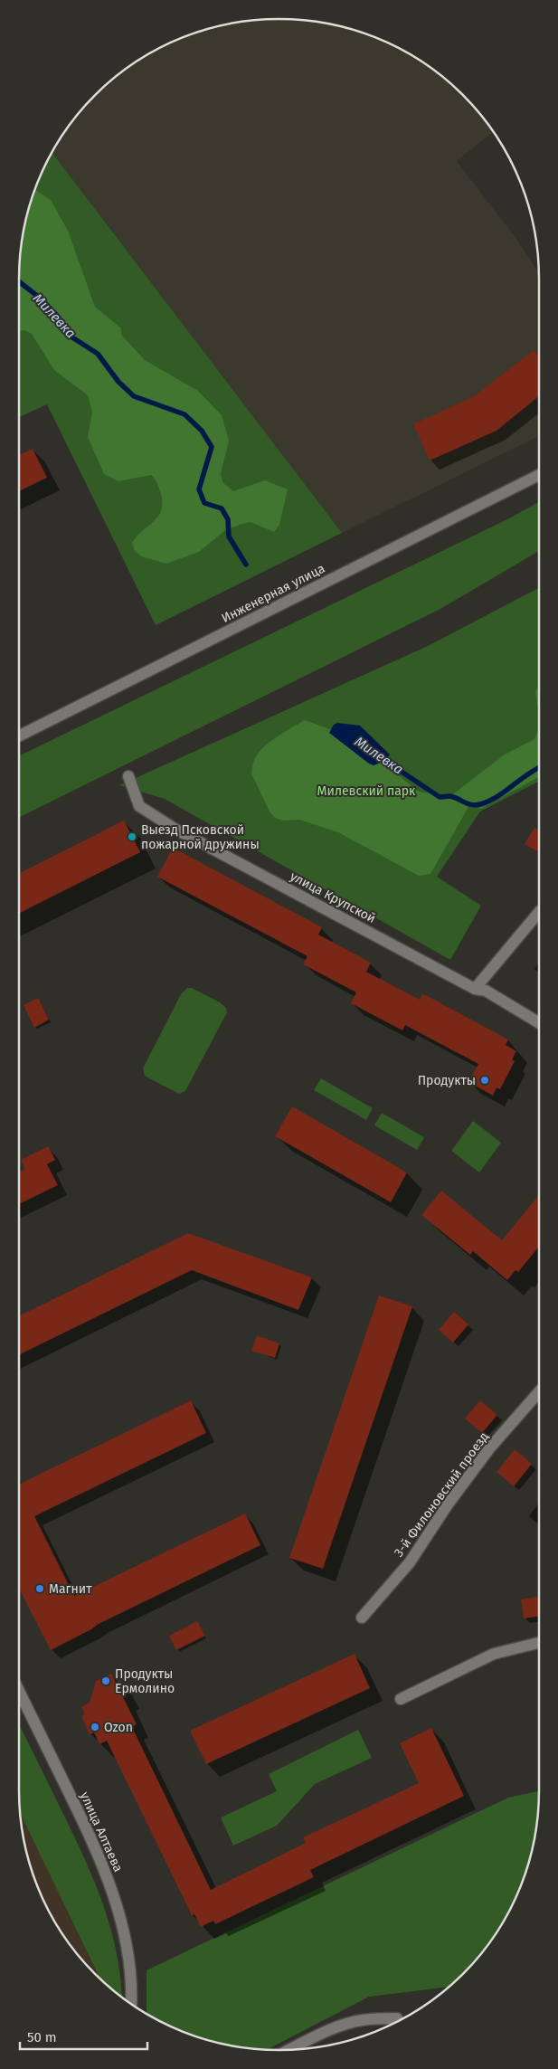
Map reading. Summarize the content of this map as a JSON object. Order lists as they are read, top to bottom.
{
  "streets": {
    "street": [
      "Инженерная улица",
      "улица Крупской",
      "3-й Филоновский проезд",
      "улица Алтаева"
    ]
  },
  "water": ["Милевка"],
  "parks": ["Милевский парк"],
  "places": [
    "Выезд Псковской пожарной дружины",
    "Продукты",
    "Магнит",
    "Продукты Ермолино",
    "Ozon"
  ],
  "scale_bar": "50 m"
}
